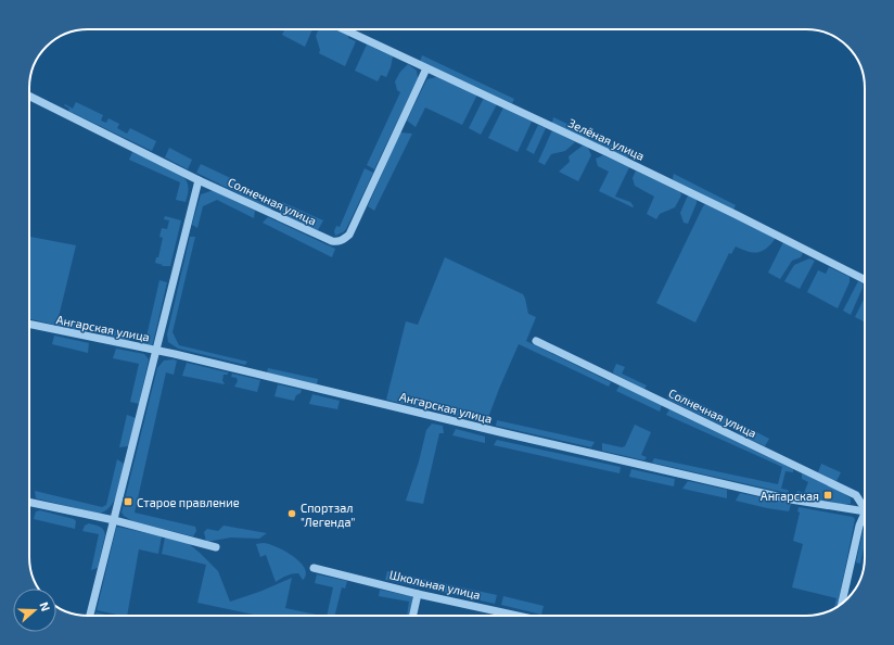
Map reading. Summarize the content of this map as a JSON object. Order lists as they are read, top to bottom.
{
  "streets": {
    "street": [
      "Зелёная улица",
      "Солнечная улица",
      "Ангарская улица",
      "Школьная улица"
    ]
  },
  "crossings": [
    ["Зелёная улица", "Солнечная улица"]
  ],
  "places": {
    "transit": ["Ангарская", "Старое правление"],
    "other": ["Спортзал \"Легенда\""]
  },
  "north": "right"
}
